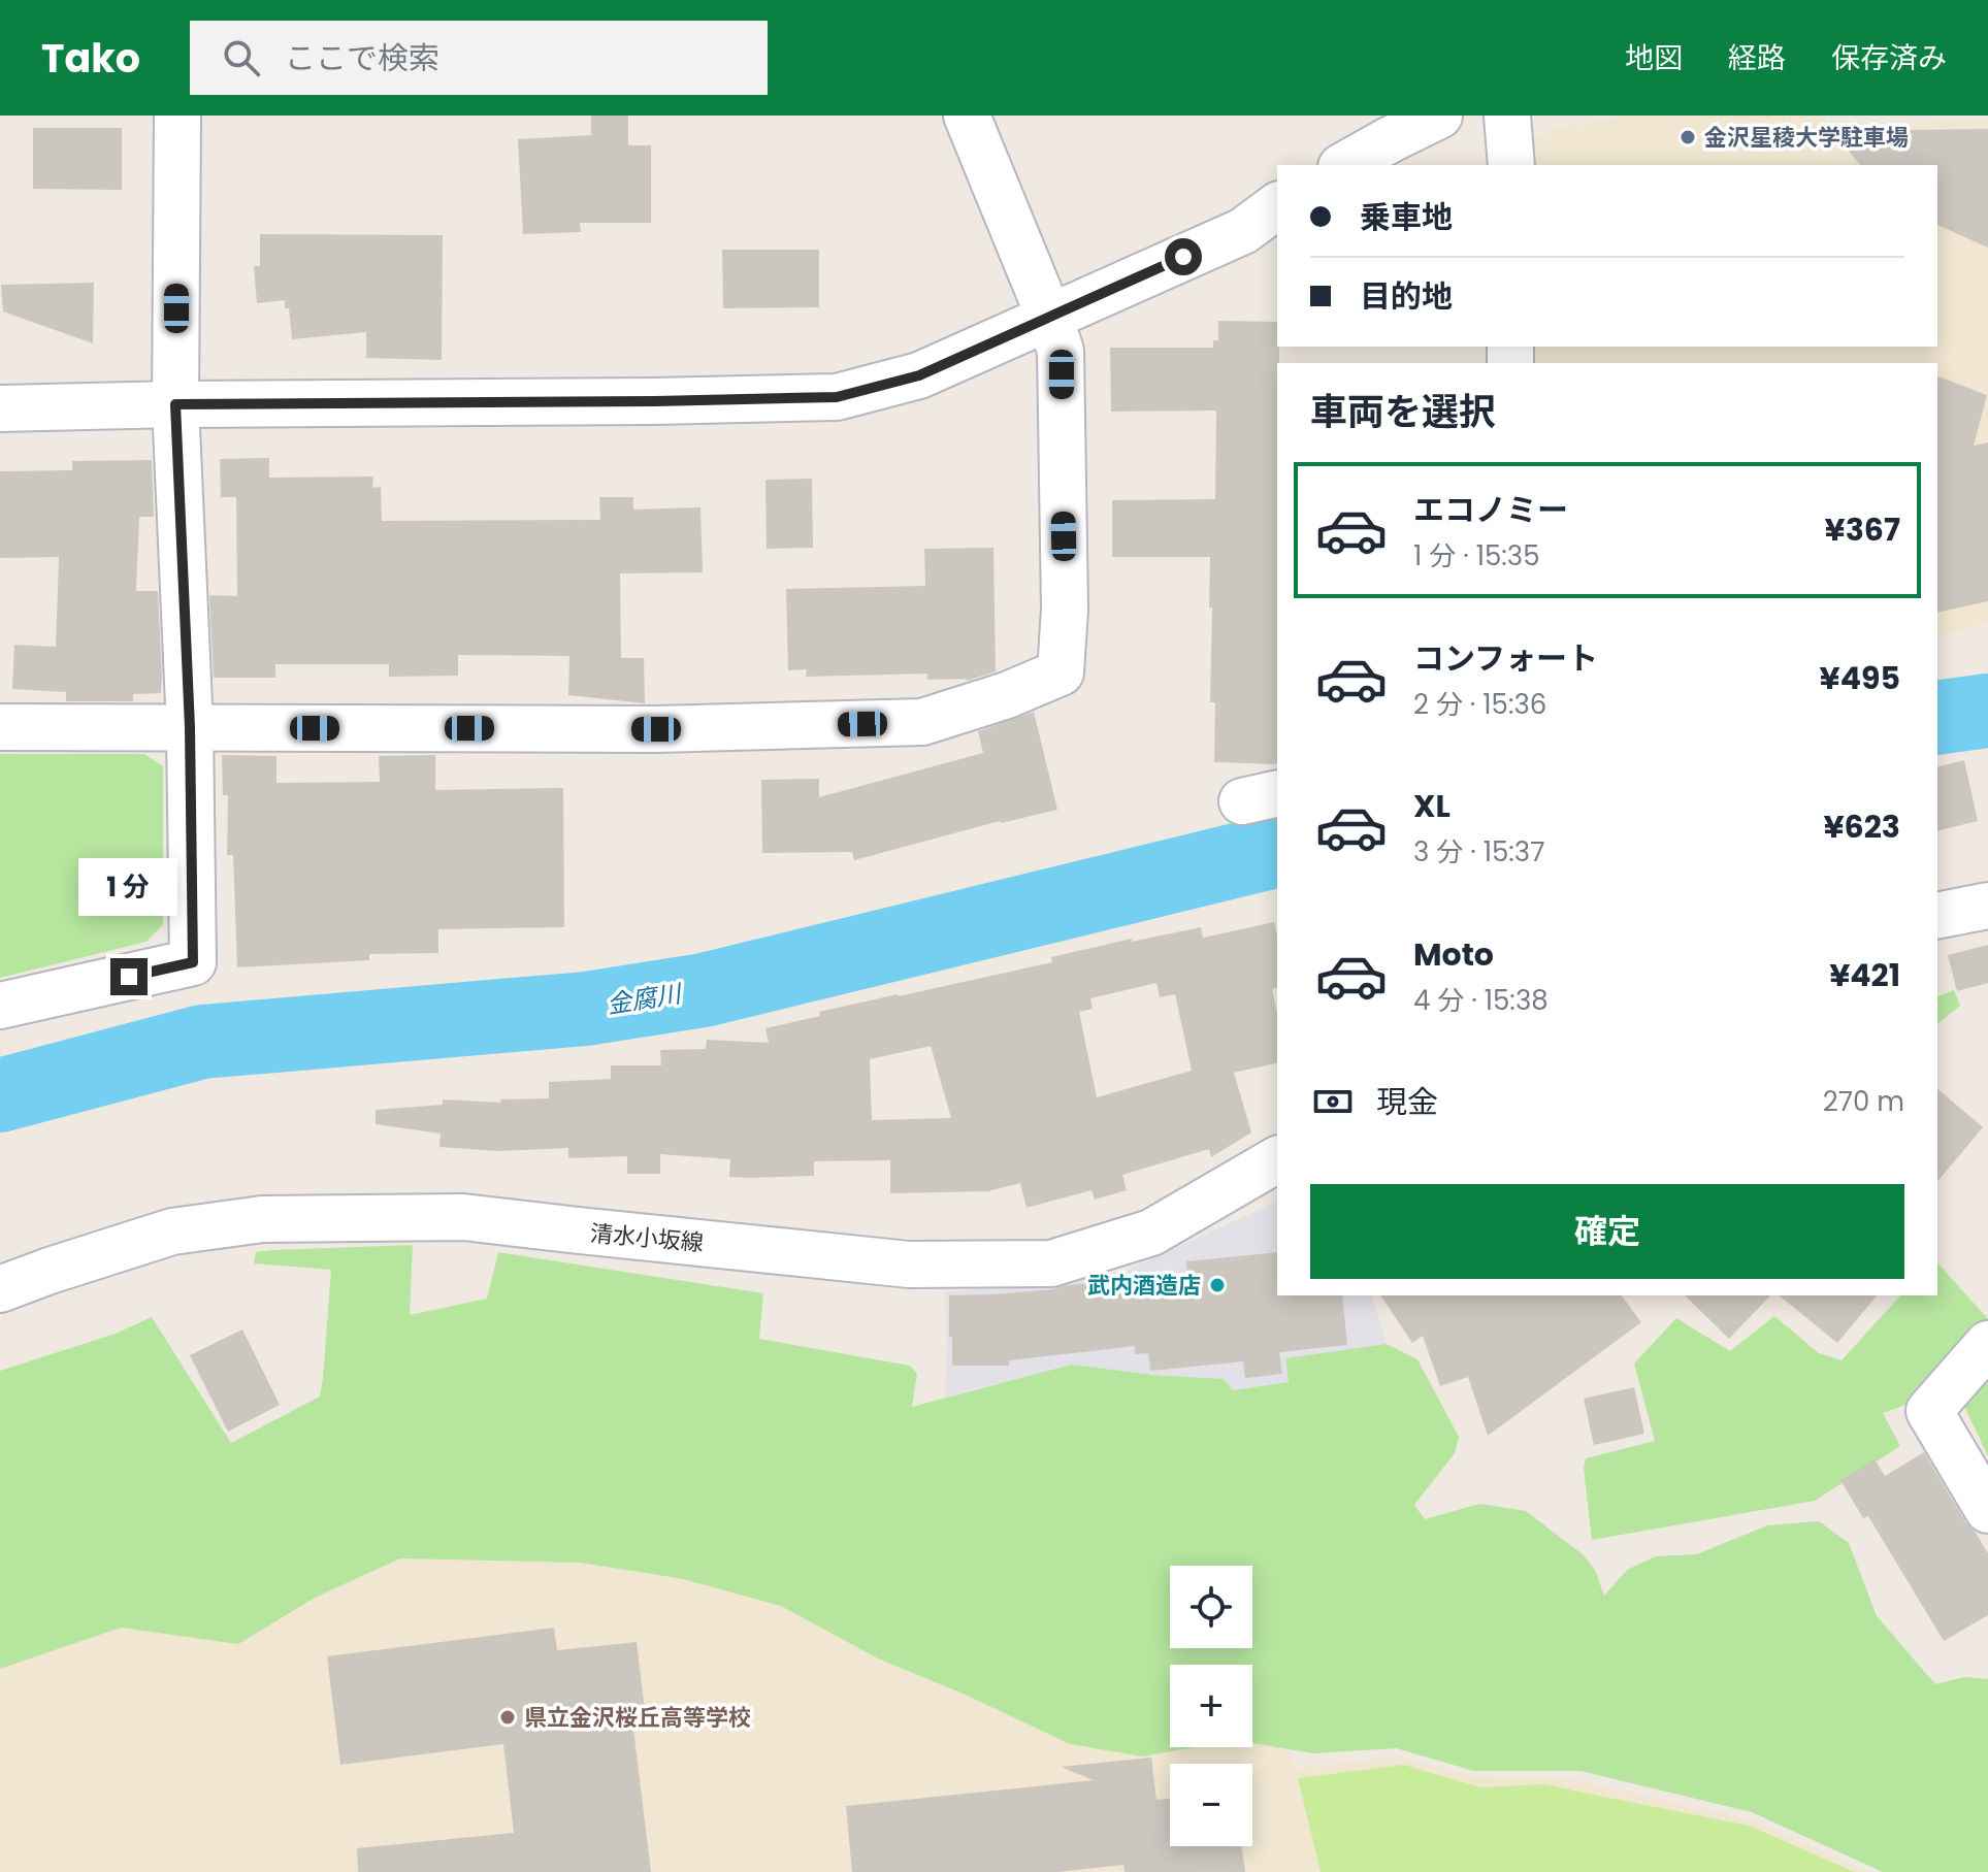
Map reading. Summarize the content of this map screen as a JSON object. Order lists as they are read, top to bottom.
{
  "streets": {
    "street": ["清水小坂線"]
  },
  "water": ["金腐川"],
  "places": ["金沢星稜大学駐車場", "武内酒造店", "県立金沢桜丘高等学校"],
  "page": {
    "header": "Tako",
    "search": "ここで検索",
    "nav": ["地図", "経路", "保存済み"],
    "banner": ["乗車地", "目的地"],
    "heading": "車両を選択",
    "list": [
      {
        "name": "エコノミー",
        "note": "1 分 · 15:35",
        "value": "¥367"
      },
      {
        "name": "コンフォート",
        "note": "2 分 · 15:36",
        "value": "¥495"
      },
      {
        "name": "XL",
        "note": "3 分 · 15:37",
        "value": "¥623"
      },
      {
        "name": "Moto",
        "note": "4 分 · 15:38",
        "value": "¥421"
      }
    ],
    "bubble": "1 分",
    "pay": ["現金", "270 m"],
    "buttons": "確定",
    "map_buttons": ["+", "−"]
  }
}
